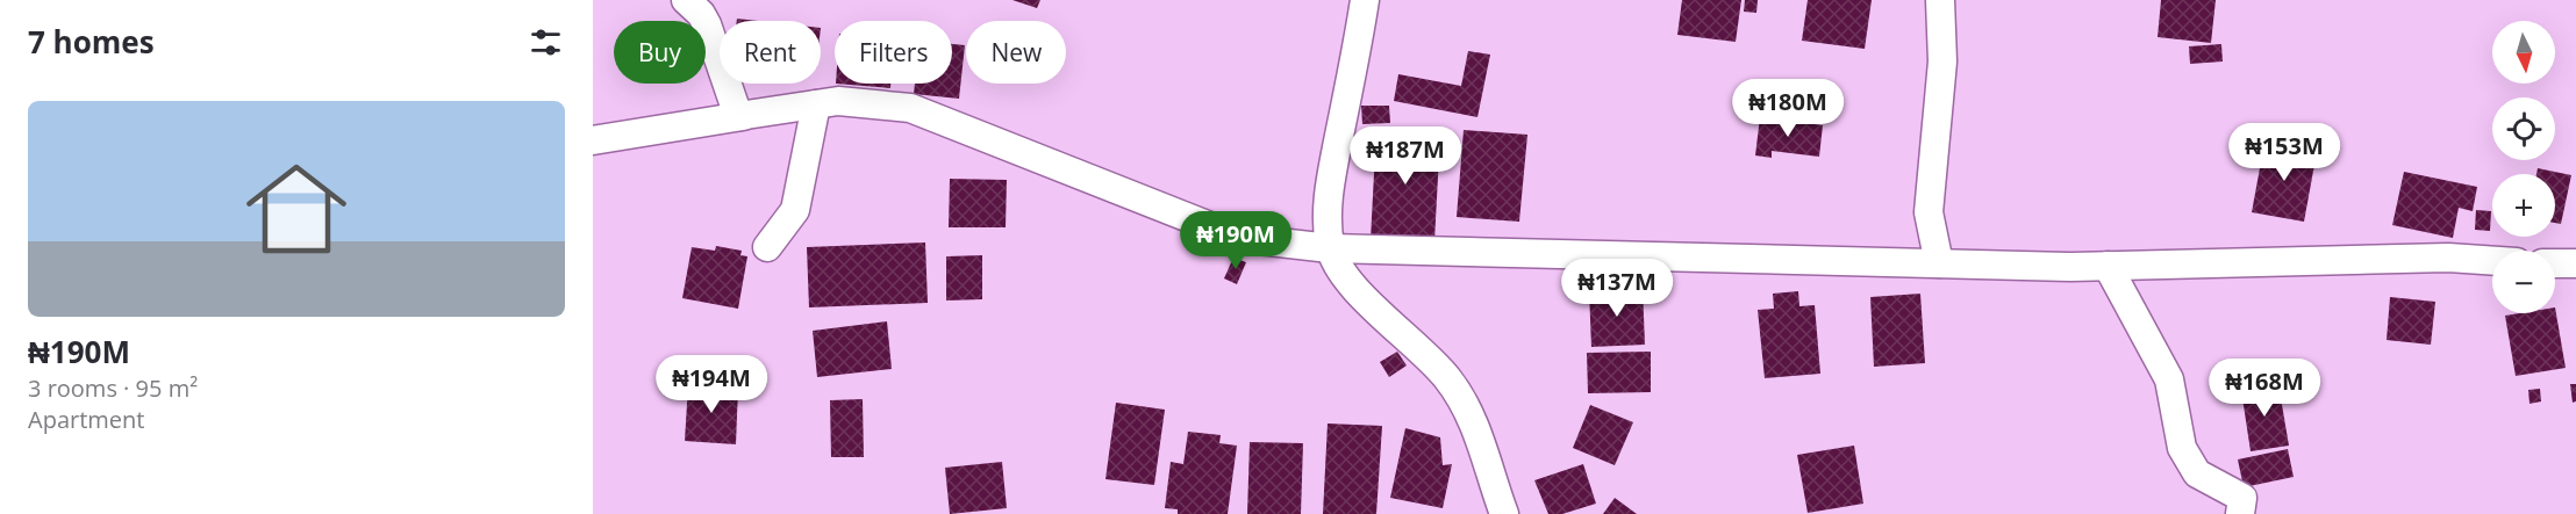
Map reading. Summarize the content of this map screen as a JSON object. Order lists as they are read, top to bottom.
{
  "north": "bottom",
  "page": {
    "heading": "7 homes",
    "map_buttons": ["+", "−"],
    "chip": [
      "Buy",
      "Rent",
      "Filters",
      "New"
    ],
    "price": [
      "₦180M",
      "₦153M",
      "₦187M",
      "₦190M",
      "₦137M",
      "₦194M",
      "₦168M"
    ],
    "list": [
      {
        "name": "₦190M",
        "note": "3 rooms · 95 m² · Apartment"
      }
    ]
  }
}
